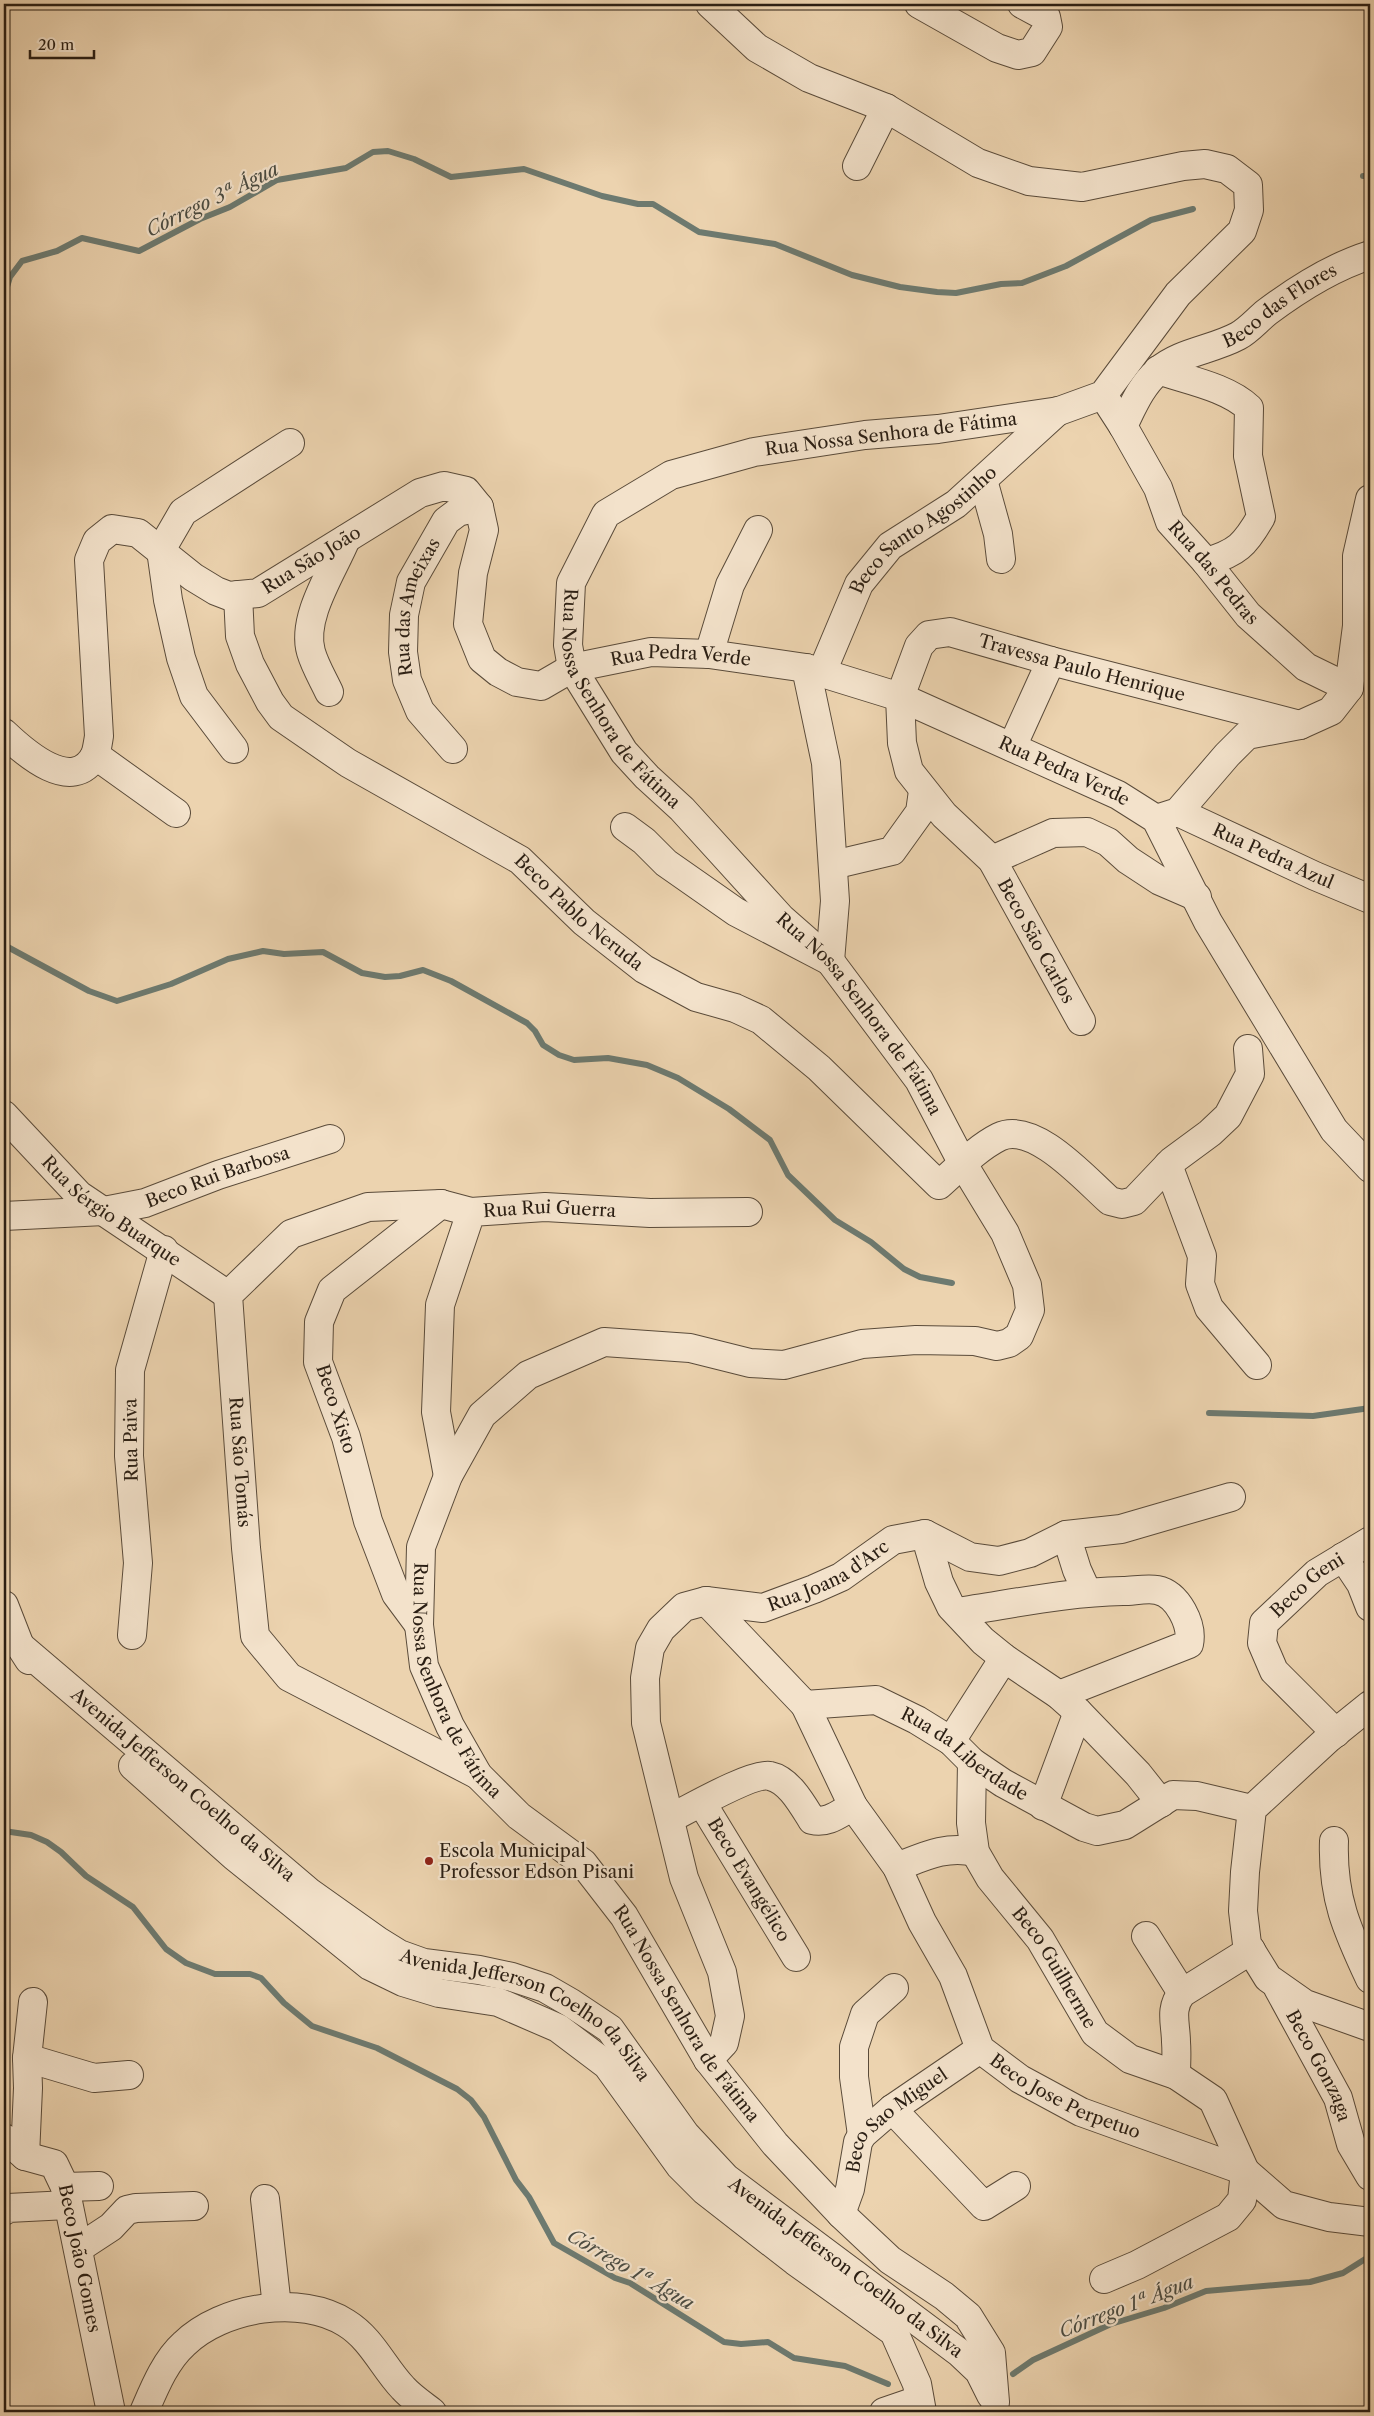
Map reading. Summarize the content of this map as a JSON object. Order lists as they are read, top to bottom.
{
  "streets": {
    "street": [
      "Beco das Flores",
      "Rua Nossa Senhora de Fátima",
      "Beco Santo Agostinho",
      "Rua São João",
      "Rua das Pedras",
      "Rua das Ameixas",
      "Rua Pedra Verde",
      "Travessa Paulo Henrique",
      "Rua Pedra Azul",
      "Beco Pablo Neruda",
      "Beco São Carlos",
      "Beco Rui Barbosa",
      "Rua Sérgio Buarque",
      "Rua Rui Guerra",
      "Beco Xisto",
      "Rua Paiva",
      "Rua São Tomás",
      "Rua Joana d'Arc",
      "Beco Geni",
      "Rua da Liberdade",
      "Avenida Jefferson Coelho da Silva",
      "Beco Evangélico",
      "Beco Guilherme",
      "Beco Gonzaga",
      "Beco Jose Perpetuo",
      "Beco Sao Miguel",
      "Beco João Gomes"
    ]
  },
  "crossings": [
    ["Rua Nossa Senhora de Fátima", "Beco Santo Agostinho"],
    ["Rua Nossa Senhora de Fátima", "Rua das Pedras"],
    ["Rua Nossa Senhora de Fátima", "Rua Pedra Verde"],
    ["Rua Nossa Senhora de Fátima", "Beco Pablo Neruda"],
    ["Rua Nossa Senhora de Fátima", "Rua Rui Guerra"],
    ["Rua Nossa Senhora de Fátima", "Beco Xisto"],
    ["Rua Nossa Senhora de Fátima", "Rua São Tomás"],
    ["Rua Nossa Senhora de Fátima", "Rua Joana d'Arc"],
    ["Rua Nossa Senhora de Fátima", "Avenida Jefferson Coelho da Silva"],
    ["Rua Nossa Senhora de Fátima", "Beco Sao Miguel"],
    ["Beco Santo Agostinho", "Rua Pedra Verde"],
    ["Rua São João", "Rua das Ameixas"],
    ["Rua São João", "Beco Pablo Neruda"],
    ["Rua Pedra Verde", "Travessa Paulo Henrique"],
    ["Rua Pedra Verde", "Rua Pedra Azul"],
    ["Rua Pedra Verde", "Beco São Carlos"],
    ["Travessa Paulo Henrique", "Beco São Carlos"],
    ["Beco Rui Barbosa", "Rua Sérgio Buarque"],
    ["Rua Sérgio Buarque", "Rua Paiva"],
    ["Rua Sérgio Buarque", "Rua São Tomás"],
    ["Rua da Liberdade", "Beco Guilherme"],
    ["Rua da Liberdade", "Beco Jose Perpetuo"],
    ["Beco Guilherme", "Beco Jose Perpetuo"],
    ["Beco Jose Perpetuo", "Beco Sao Miguel"]
  ],
  "water": ["Córrego 3ª Água", "Córrego 1ª Água"],
  "places": ["Escola Municipal Professor Edson Pisani"],
  "scale_bar": "20 m"
}
